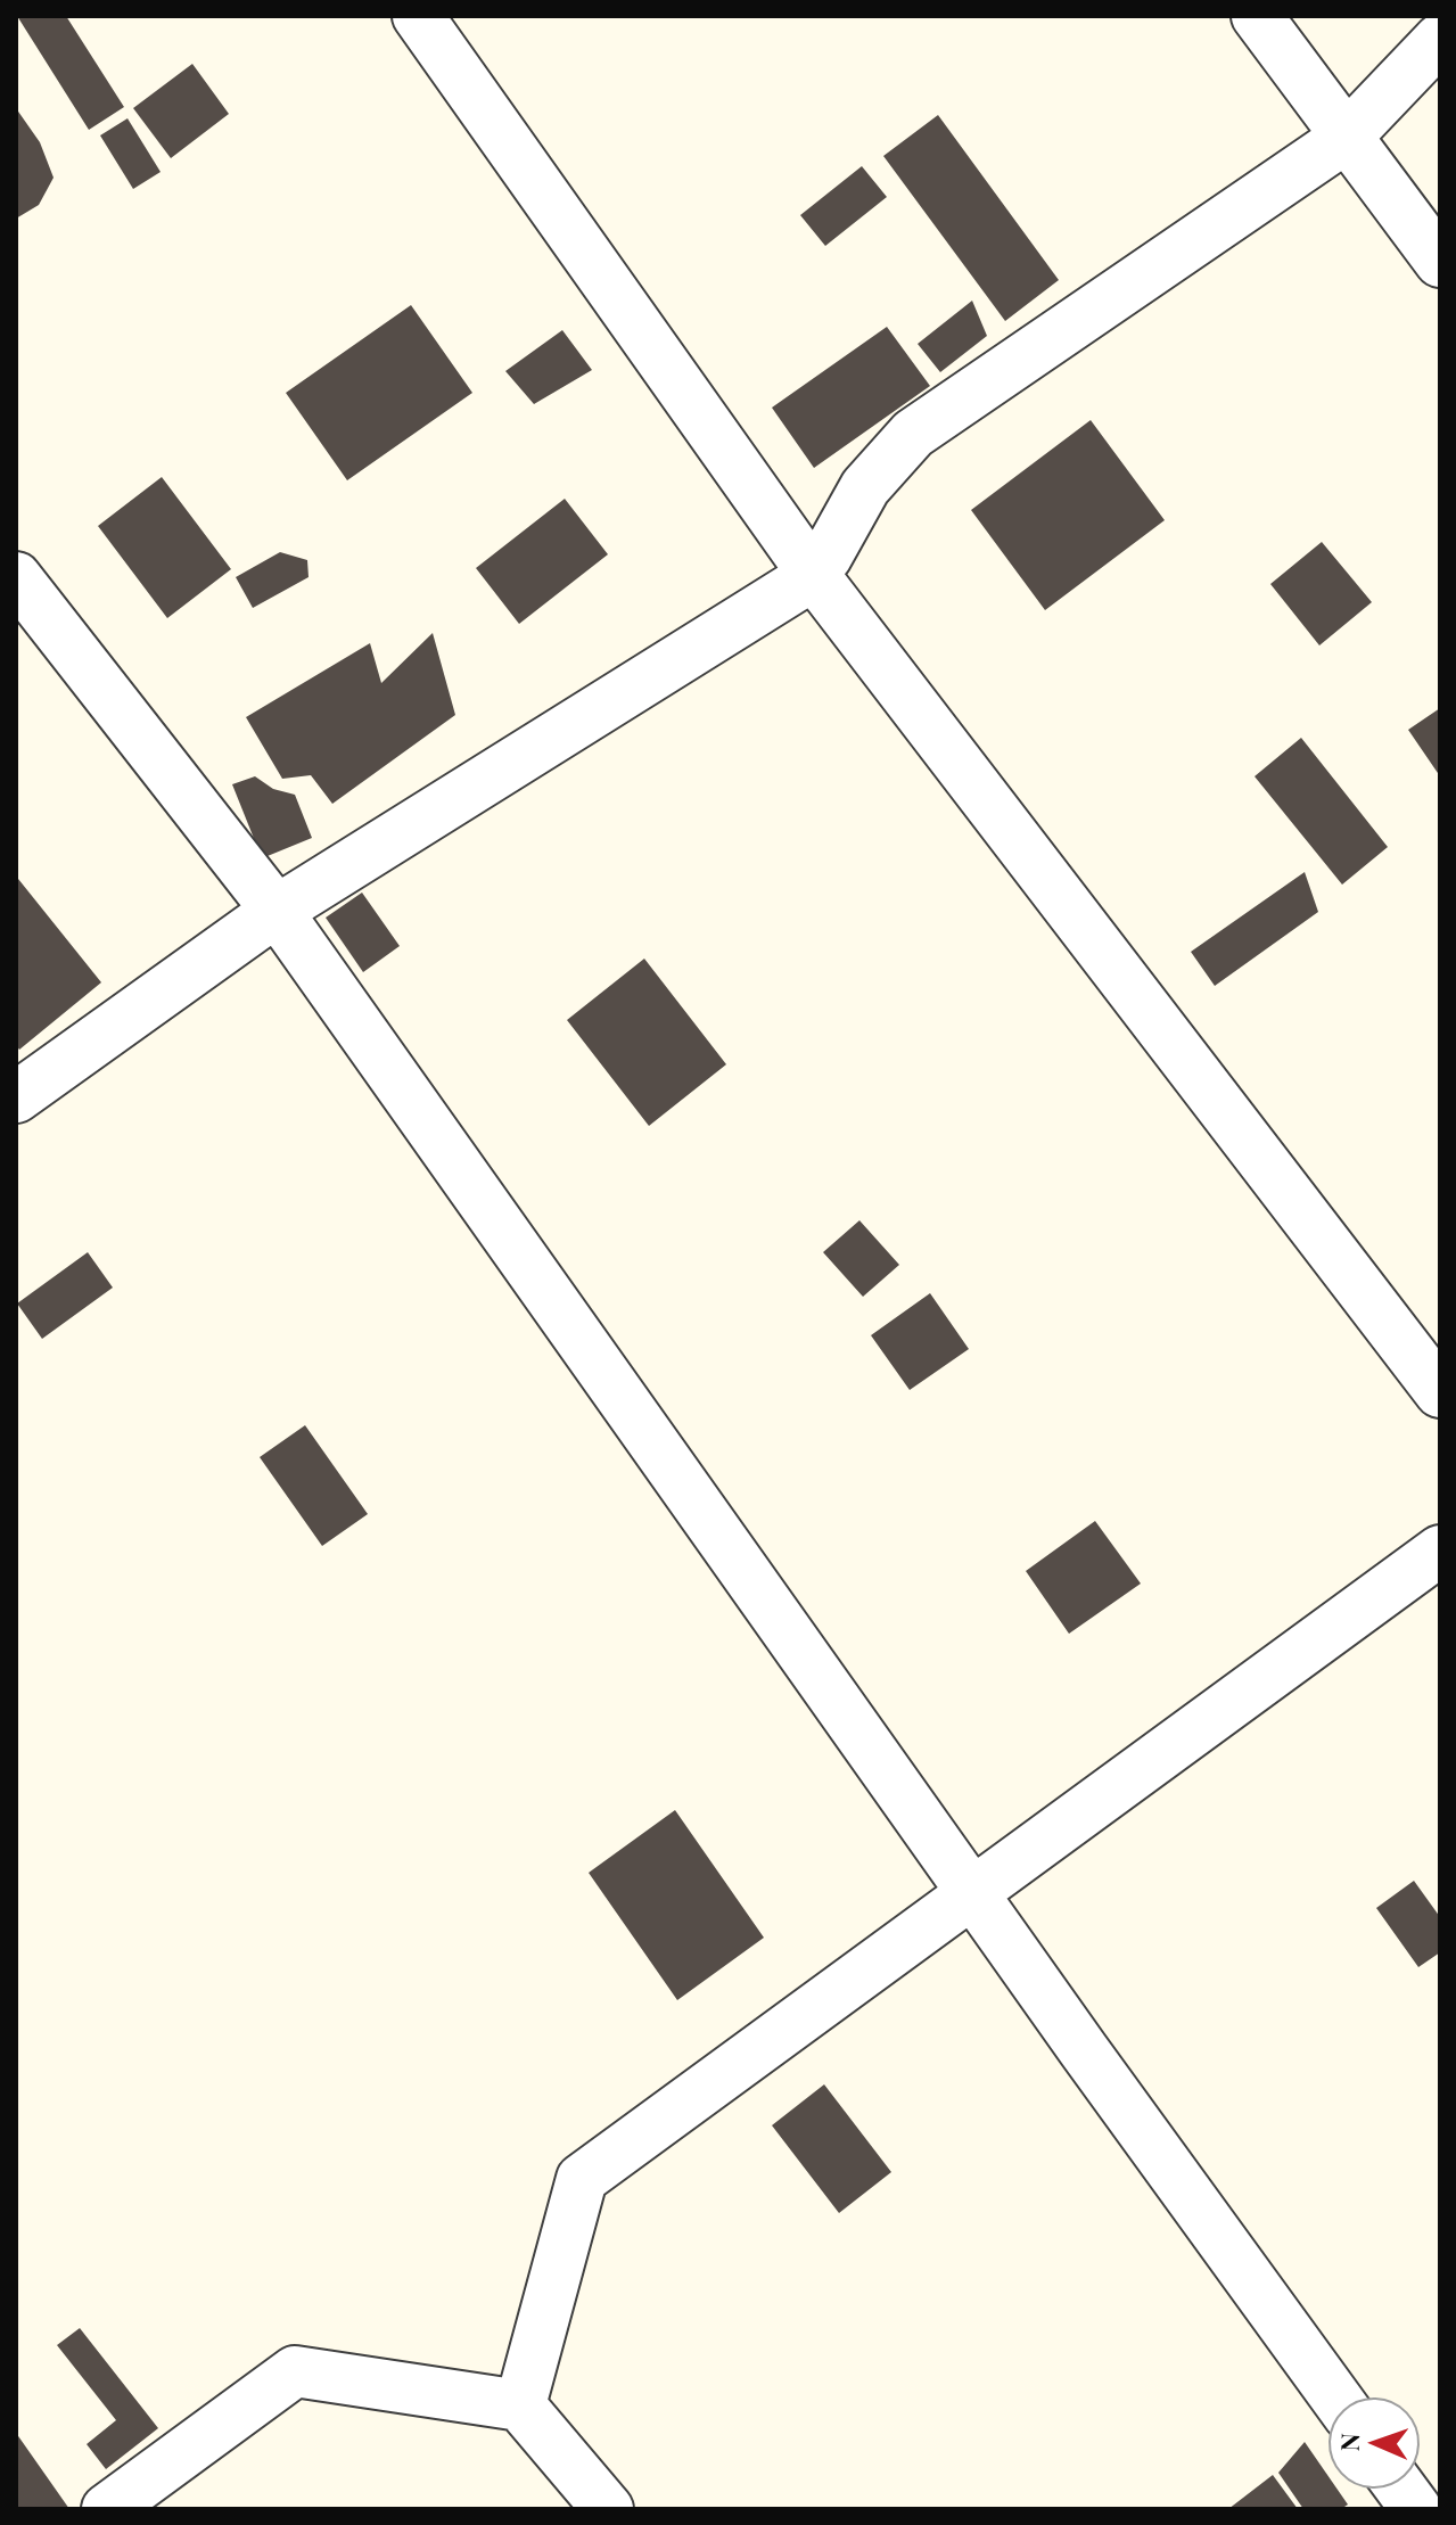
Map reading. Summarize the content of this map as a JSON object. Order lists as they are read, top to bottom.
{
  "north": "left"
}
